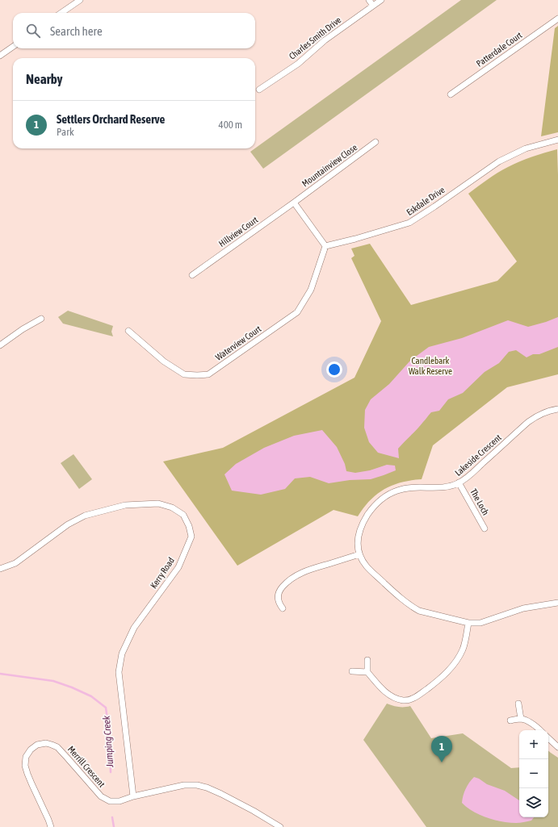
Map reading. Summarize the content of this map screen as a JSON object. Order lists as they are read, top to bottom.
{
  "streets": {
    "street": [
      "Charles Smith Drive",
      "Patterdale Court",
      "Mountainview Close",
      "Eskdale Drive",
      "Hillview Court",
      "Waterview Court",
      "Lakeside Crescent",
      "The Loch",
      "Kerry Road",
      "Merrill Crescent"
    ]
  },
  "crossings": [
    ["Mountainview Close", "Hillview Court"],
    ["Eskdale Drive", "Waterview Court"],
    ["Lakeside Crescent", "The Loch"],
    ["Kerry Road", "Merrill Crescent"]
  ],
  "water": ["Jumping Creek"],
  "parks": ["Candlebark Walk Reserve"],
  "page": {
    "search": "Search here",
    "heading": "Nearby",
    "list": [
      {
        "mark": "1",
        "name": "Settlers Orchard Reserve",
        "note": "Park",
        "value": "400 m"
      }
    ],
    "map_buttons": ["+", "−"],
    "pins": "1"
  }
}
